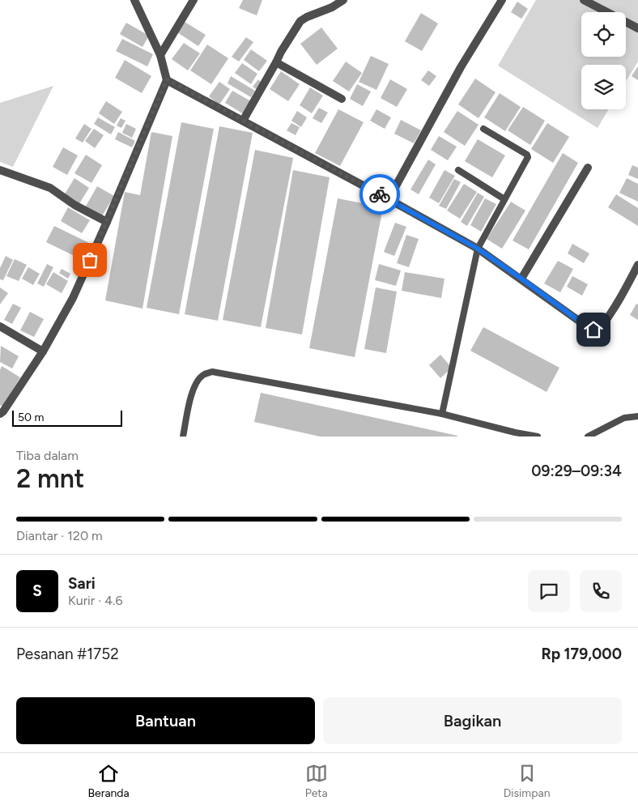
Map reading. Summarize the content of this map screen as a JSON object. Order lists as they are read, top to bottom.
{
  "scale_bar": "50 m",
  "page": {
    "scale": "50 m",
    "heading": ["2 mnt", "Tiba dalam", "09:29–09:34"],
    "panel": [
      "Sari",
      "Kurir · 4.6",
      "Pesanan #1752",
      "Rp 179,000"
    ],
    "bar": "Diantar · 120 m",
    "round": "S",
    "buttons": ["Bantuan", "Bagikan"],
    "tabs": ["Beranda", "Peta", "Disimpan"]
  }
}
